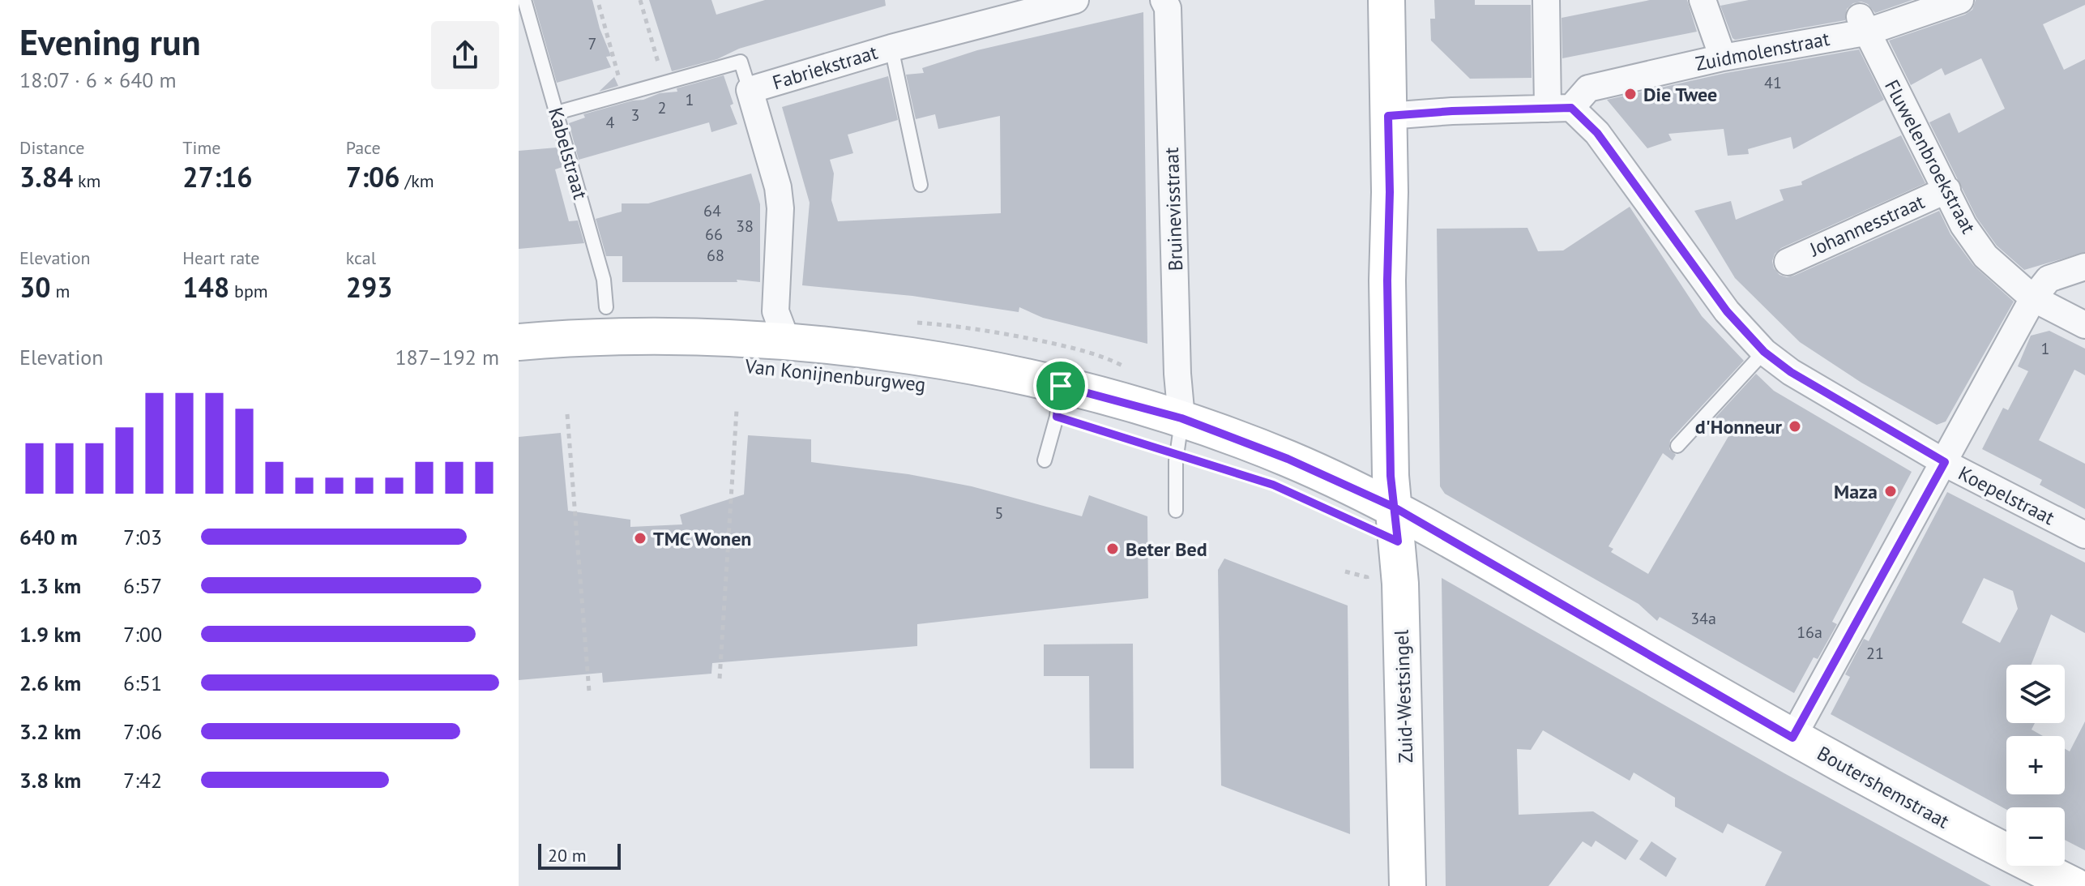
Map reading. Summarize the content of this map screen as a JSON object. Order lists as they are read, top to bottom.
{
  "streets": {
    "main road": ["Van Konijnenburgweg", "Zuid-Westsingel", "Boutershemstraat"],
    "street": [
      "Zuidmolenstraat",
      "Fabriekstraat",
      "Fluwelenbroekstraat",
      "Bruinevisstraat",
      "Johannesstraat",
      "Koepelstraat"
    ],
    "lane": ["Kabelstraat"]
  },
  "crossings": [
    ["Zuidmolenstraat", "Fluwelenbroekstraat"],
    ["Zuidmolenstraat", "Koepelstraat"],
    ["Fabriekstraat", "Van Konijnenburgweg"],
    ["Fluwelenbroekstraat", "Johannesstraat"],
    ["Bruinevisstraat", "Van Konijnenburgweg"],
    ["Van Konijnenburgweg", "Zuid-Westsingel"],
    ["Van Konijnenburgweg", "Boutershemstraat"],
    ["Zuid-Westsingel", "Boutershemstraat"]
  ],
  "places": [
    "Die Twee",
    "d'Honneur",
    "Maza",
    "TMC Wonen",
    "Beter Bed"
  ],
  "house_numbers": [
    "7",
    "41",
    "1",
    "2",
    "3",
    "4",
    "64",
    "38",
    "66",
    "68",
    "1",
    "5",
    "34a",
    "16a",
    "21"
  ],
  "scale_bar": "20 m",
  "page": {
    "heading": ["Evening run", "18:07 · 6 × 640 m"],
    "stats": [
      ["Distance", "3.84 km"],
      ["Time", "27:16"],
      ["Pace", "7:06 /km"],
      ["Elevation", "30 m"],
      ["Heart rate", "148 bpm"],
      ["kcal", "293"]
    ],
    "chart": ["Elevation", "187–192 m"],
    "list": [
      {
        "name": "640 m",
        "note": "7:03"
      },
      {
        "name": "1.3 km",
        "note": "6:57"
      },
      {
        "name": "1.9 km",
        "note": "7:00"
      },
      {
        "name": "2.6 km",
        "note": "6:51"
      },
      {
        "name": "3.2 km",
        "note": "7:06"
      },
      {
        "name": "3.8 km",
        "note": "7:42"
      }
    ],
    "map_buttons": ["+", "−"],
    "scale": "20 m"
  }
}
